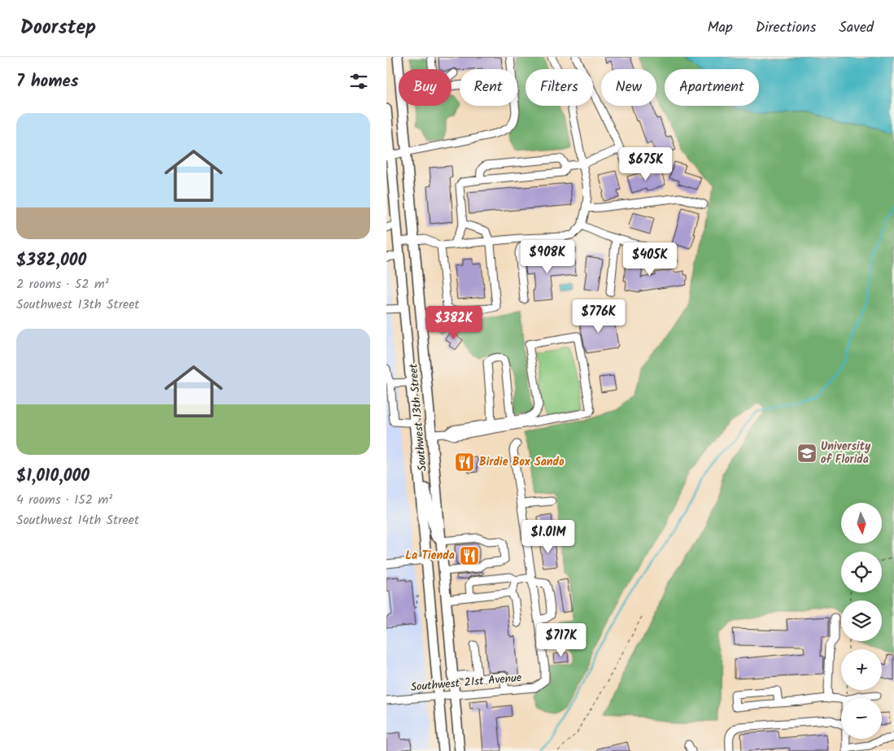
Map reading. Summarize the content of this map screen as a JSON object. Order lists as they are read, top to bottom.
{
  "streets": {
    "main road": ["Southwest 13th Street"],
    "street": ["Southwest 21st Avenue"]
  },
  "crossings": [
    ["Southwest 13th Street", "Southwest 21st Avenue"]
  ],
  "places": {
    "school or university": ["University of Florida"],
    "restaurant": ["Birdie Box Sando", "La Tienda"]
  },
  "north": "bottom",
  "page": {
    "header": "Doorstep",
    "nav": ["Map", "Directions", "Saved"],
    "heading": "7 homes",
    "chip": [
      "Buy",
      "Rent",
      "Filters",
      "New",
      "Apartment"
    ],
    "list": [
      {
        "name": "$382,000",
        "note": "2 rooms · 52 m² · Southwest 13th Street"
      },
      {
        "name": "$1,010,000",
        "note": "4 rooms · 152 m² · Southwest 14th Street"
      }
    ],
    "price": [
      "$675K",
      "$908K",
      "$405K",
      "$776K",
      "$382K",
      "$1.01M",
      "$717K"
    ],
    "map_buttons": ["+", "−"]
  }
}
